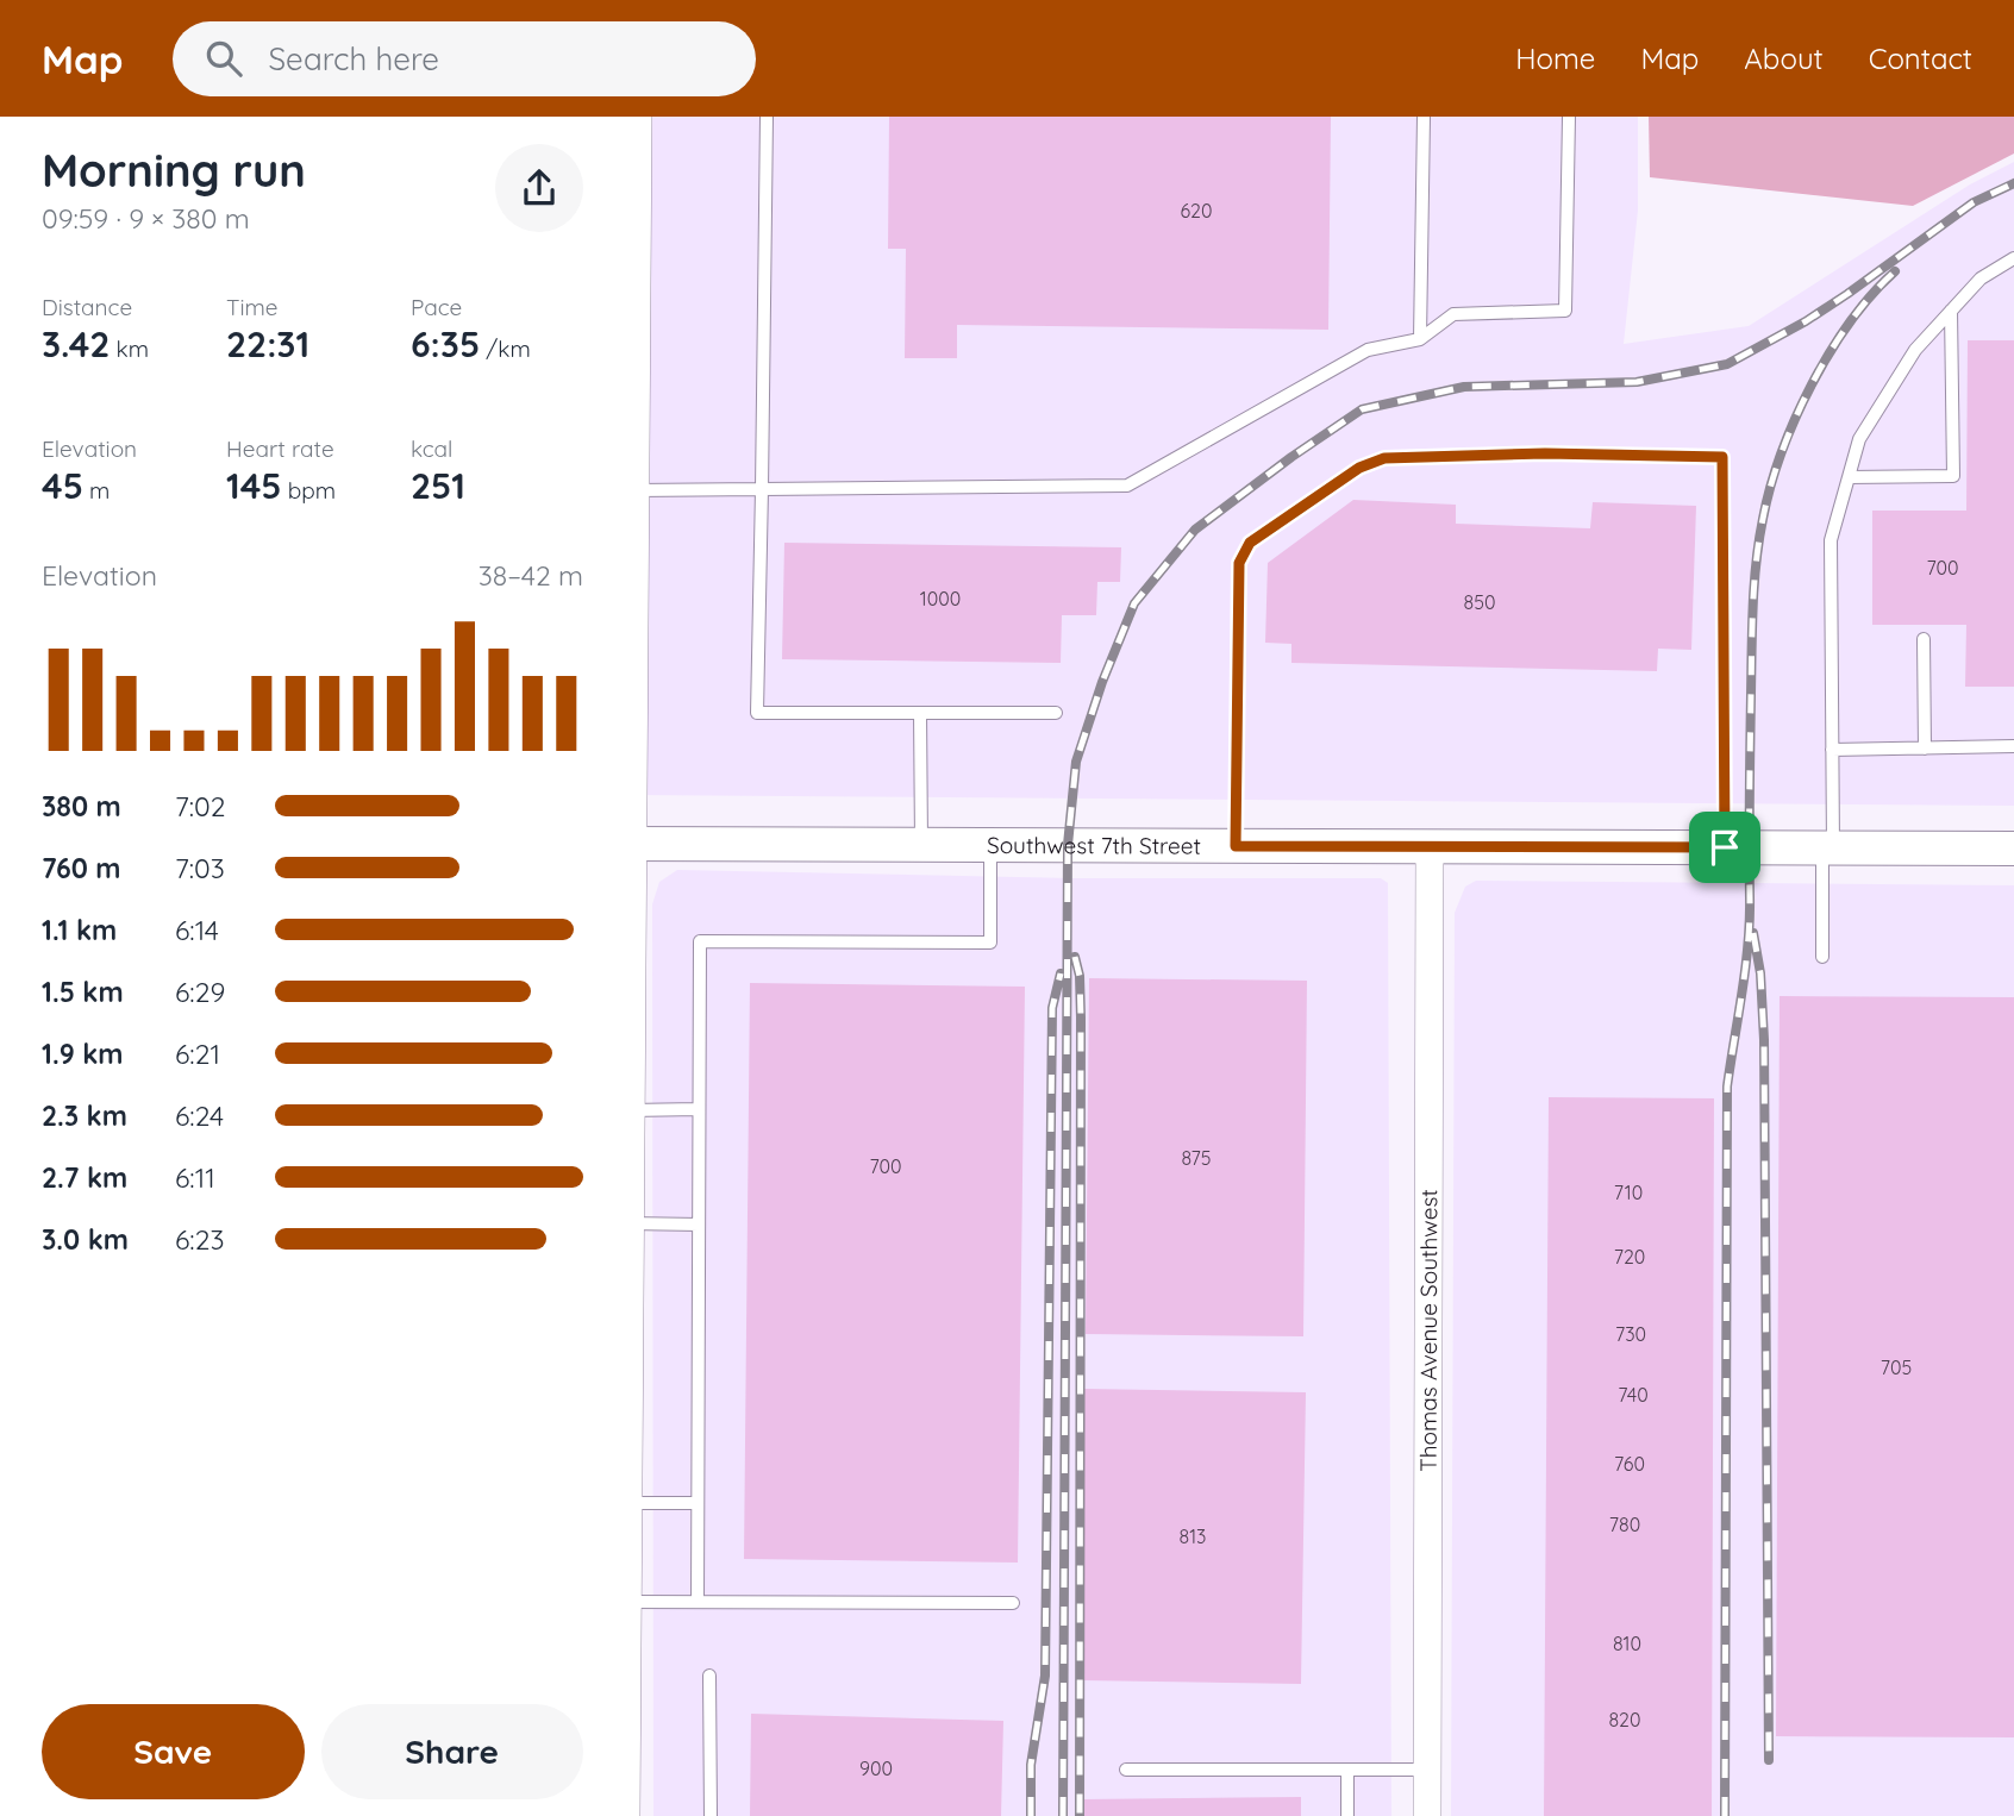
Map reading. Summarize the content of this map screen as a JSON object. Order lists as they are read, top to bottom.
{
  "streets": {
    "street": ["Southwest 7th Street", "Thomas Avenue Southwest"]
  },
  "crossings": [
    ["Southwest 7th Street", "Thomas Avenue Southwest"]
  ],
  "house_numbers": [
    "620",
    "700",
    "1000",
    "850",
    "875",
    "700",
    "710",
    "720",
    "730",
    "705",
    "740",
    "760",
    "780",
    "813",
    "810",
    "820",
    "900"
  ],
  "page": {
    "header": "Map",
    "search": "Search here",
    "nav": [
      "Home",
      "Map",
      "About",
      "Contact"
    ],
    "heading": ["Morning run", "09:59 · 9 × 380 m"],
    "stats": [
      ["Distance", "3.42 km"],
      ["Time", "22:31"],
      ["Pace", "6:35 /km"],
      ["Elevation", "45 m"],
      ["Heart rate", "145 bpm"],
      ["kcal", "251"]
    ],
    "chart": ["Elevation", "38–42 m"],
    "list": [
      {
        "name": "380 m",
        "note": "7:02"
      },
      {
        "name": "760 m",
        "note": "7:03"
      },
      {
        "name": "1.1 km",
        "note": "6:14"
      },
      {
        "name": "1.5 km",
        "note": "6:29"
      },
      {
        "name": "1.9 km",
        "note": "6:21"
      },
      {
        "name": "2.3 km",
        "note": "6:24"
      },
      {
        "name": "2.7 km",
        "note": "6:11"
      },
      {
        "name": "3.0 km",
        "note": "6:23"
      }
    ],
    "buttons": ["Save", "Share"]
  }
}
